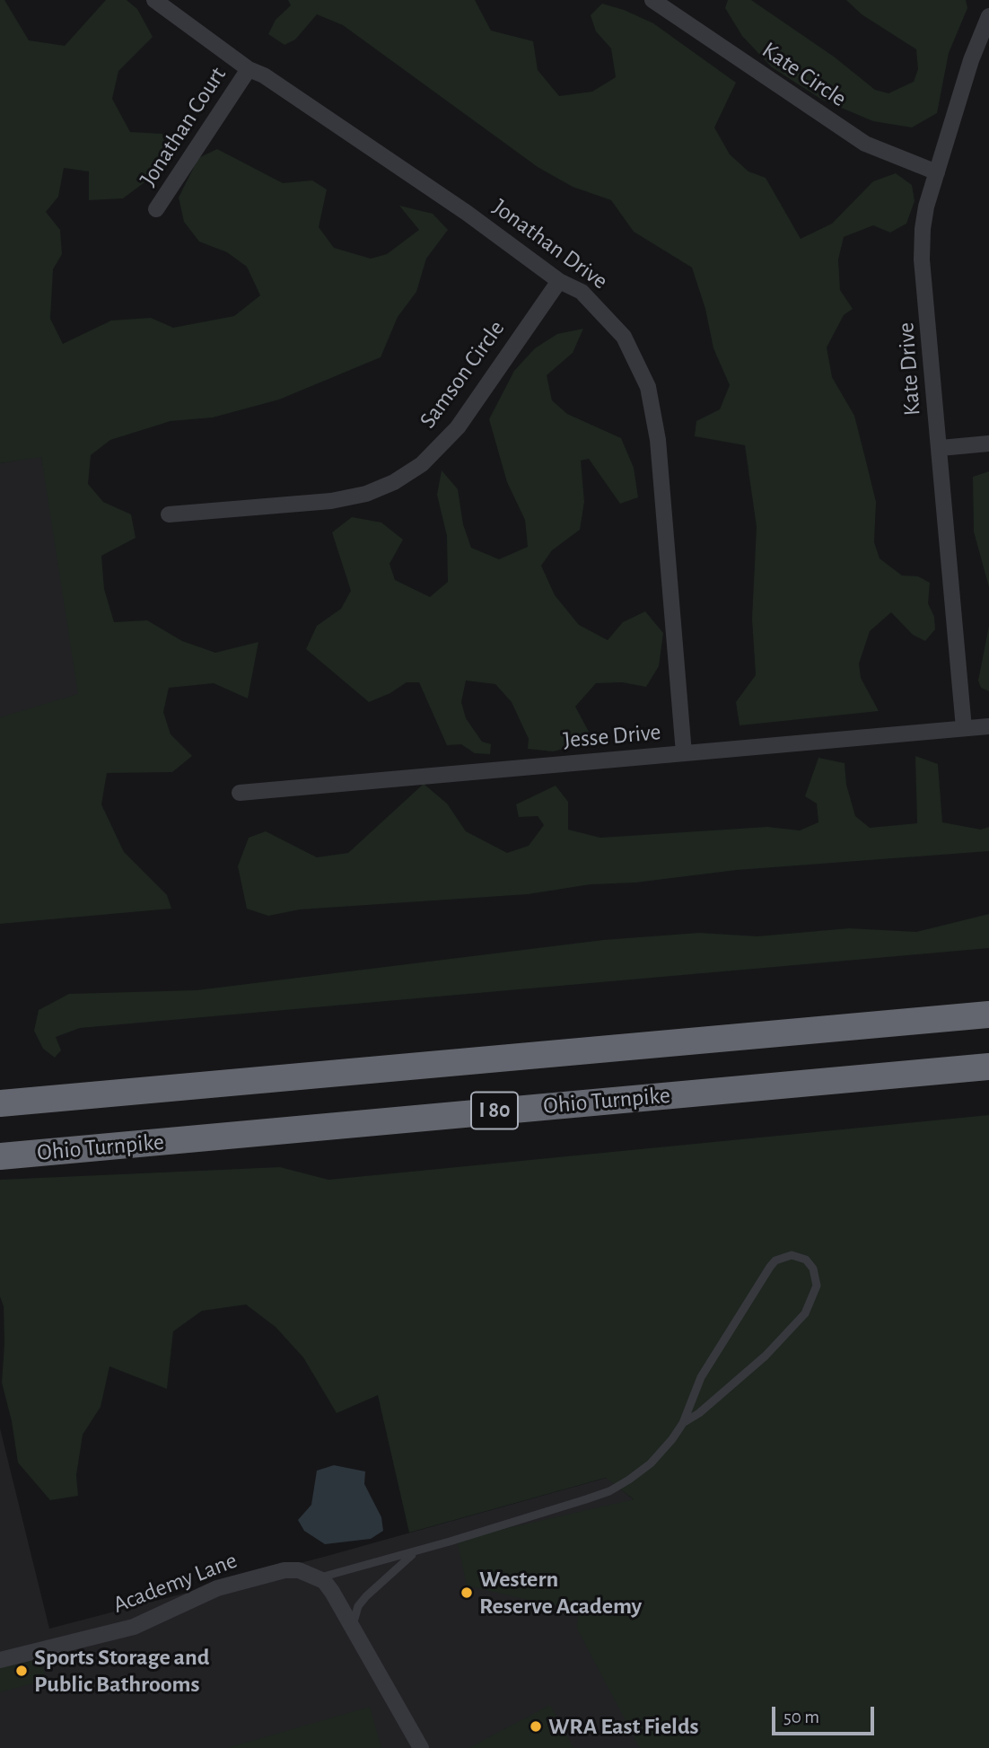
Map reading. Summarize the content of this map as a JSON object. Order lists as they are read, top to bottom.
{
  "streets": {
    "highway": ["Ohio Turnpike", "I 80"],
    "street": [
      "Kate Circle",
      "Jonathan Court",
      "Jonathan Drive",
      "Kate Drive",
      "Samson Circle",
      "Jesse Drive",
      "Academy Lane"
    ]
  },
  "crossings": [
    ["Kate Circle", "Kate Drive"],
    ["Jonathan Court", "Jonathan Drive"],
    ["Jonathan Drive", "Samson Circle"],
    ["Jonathan Drive", "Jesse Drive"],
    ["Kate Drive", "Jesse Drive"]
  ],
  "places": ["Western Reserve Academy", "Sports Storage and Public Bathrooms", "WRA East Fields"],
  "scale_bar": "50 m"
}
